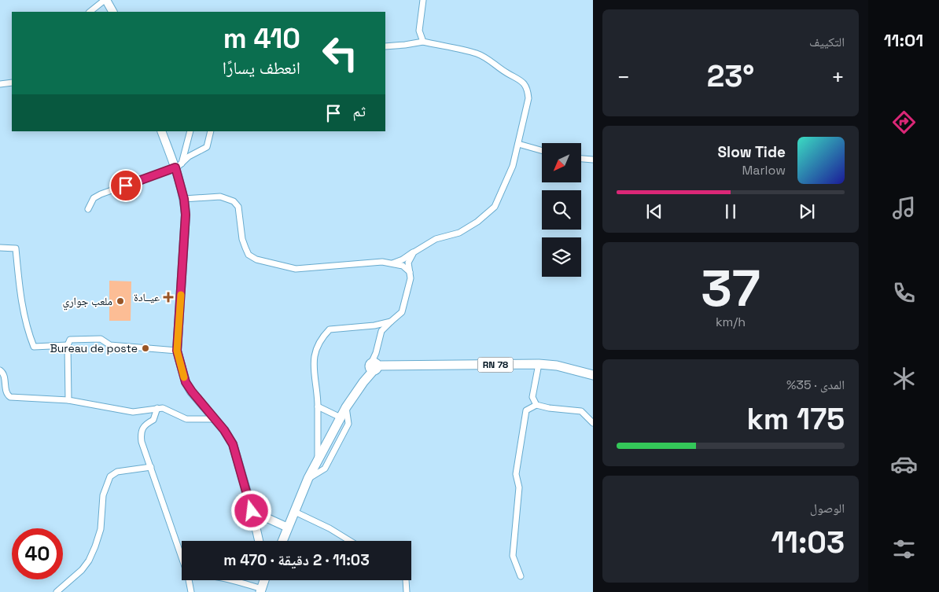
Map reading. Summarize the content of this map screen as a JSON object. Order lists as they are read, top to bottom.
{
  "streets": {
    "main road": ["RN 78"]
  },
  "places": {
    "health": ["عيــادة"],
    "other": ["ملعب جواري", "Bureau de poste"]
  },
  "north": "bottom left",
  "page": {
    "tabs": "11:01",
    "tile": [
      "التكييف",
      ["37", "km/h"],
      ["المدى · 35%", "175 km"],
      ["الوصول", "11:03"]
    ],
    "turn": ["410 m", "انعطف يسارًا"],
    "heat": ["−", "23°", "+"],
    "then": "ثم",
    "song": ["Slow Tide", "Marlow"],
    "limit": "40",
    "trip": "11:03 · 2 دقيقة · 470 m"
  }
}
